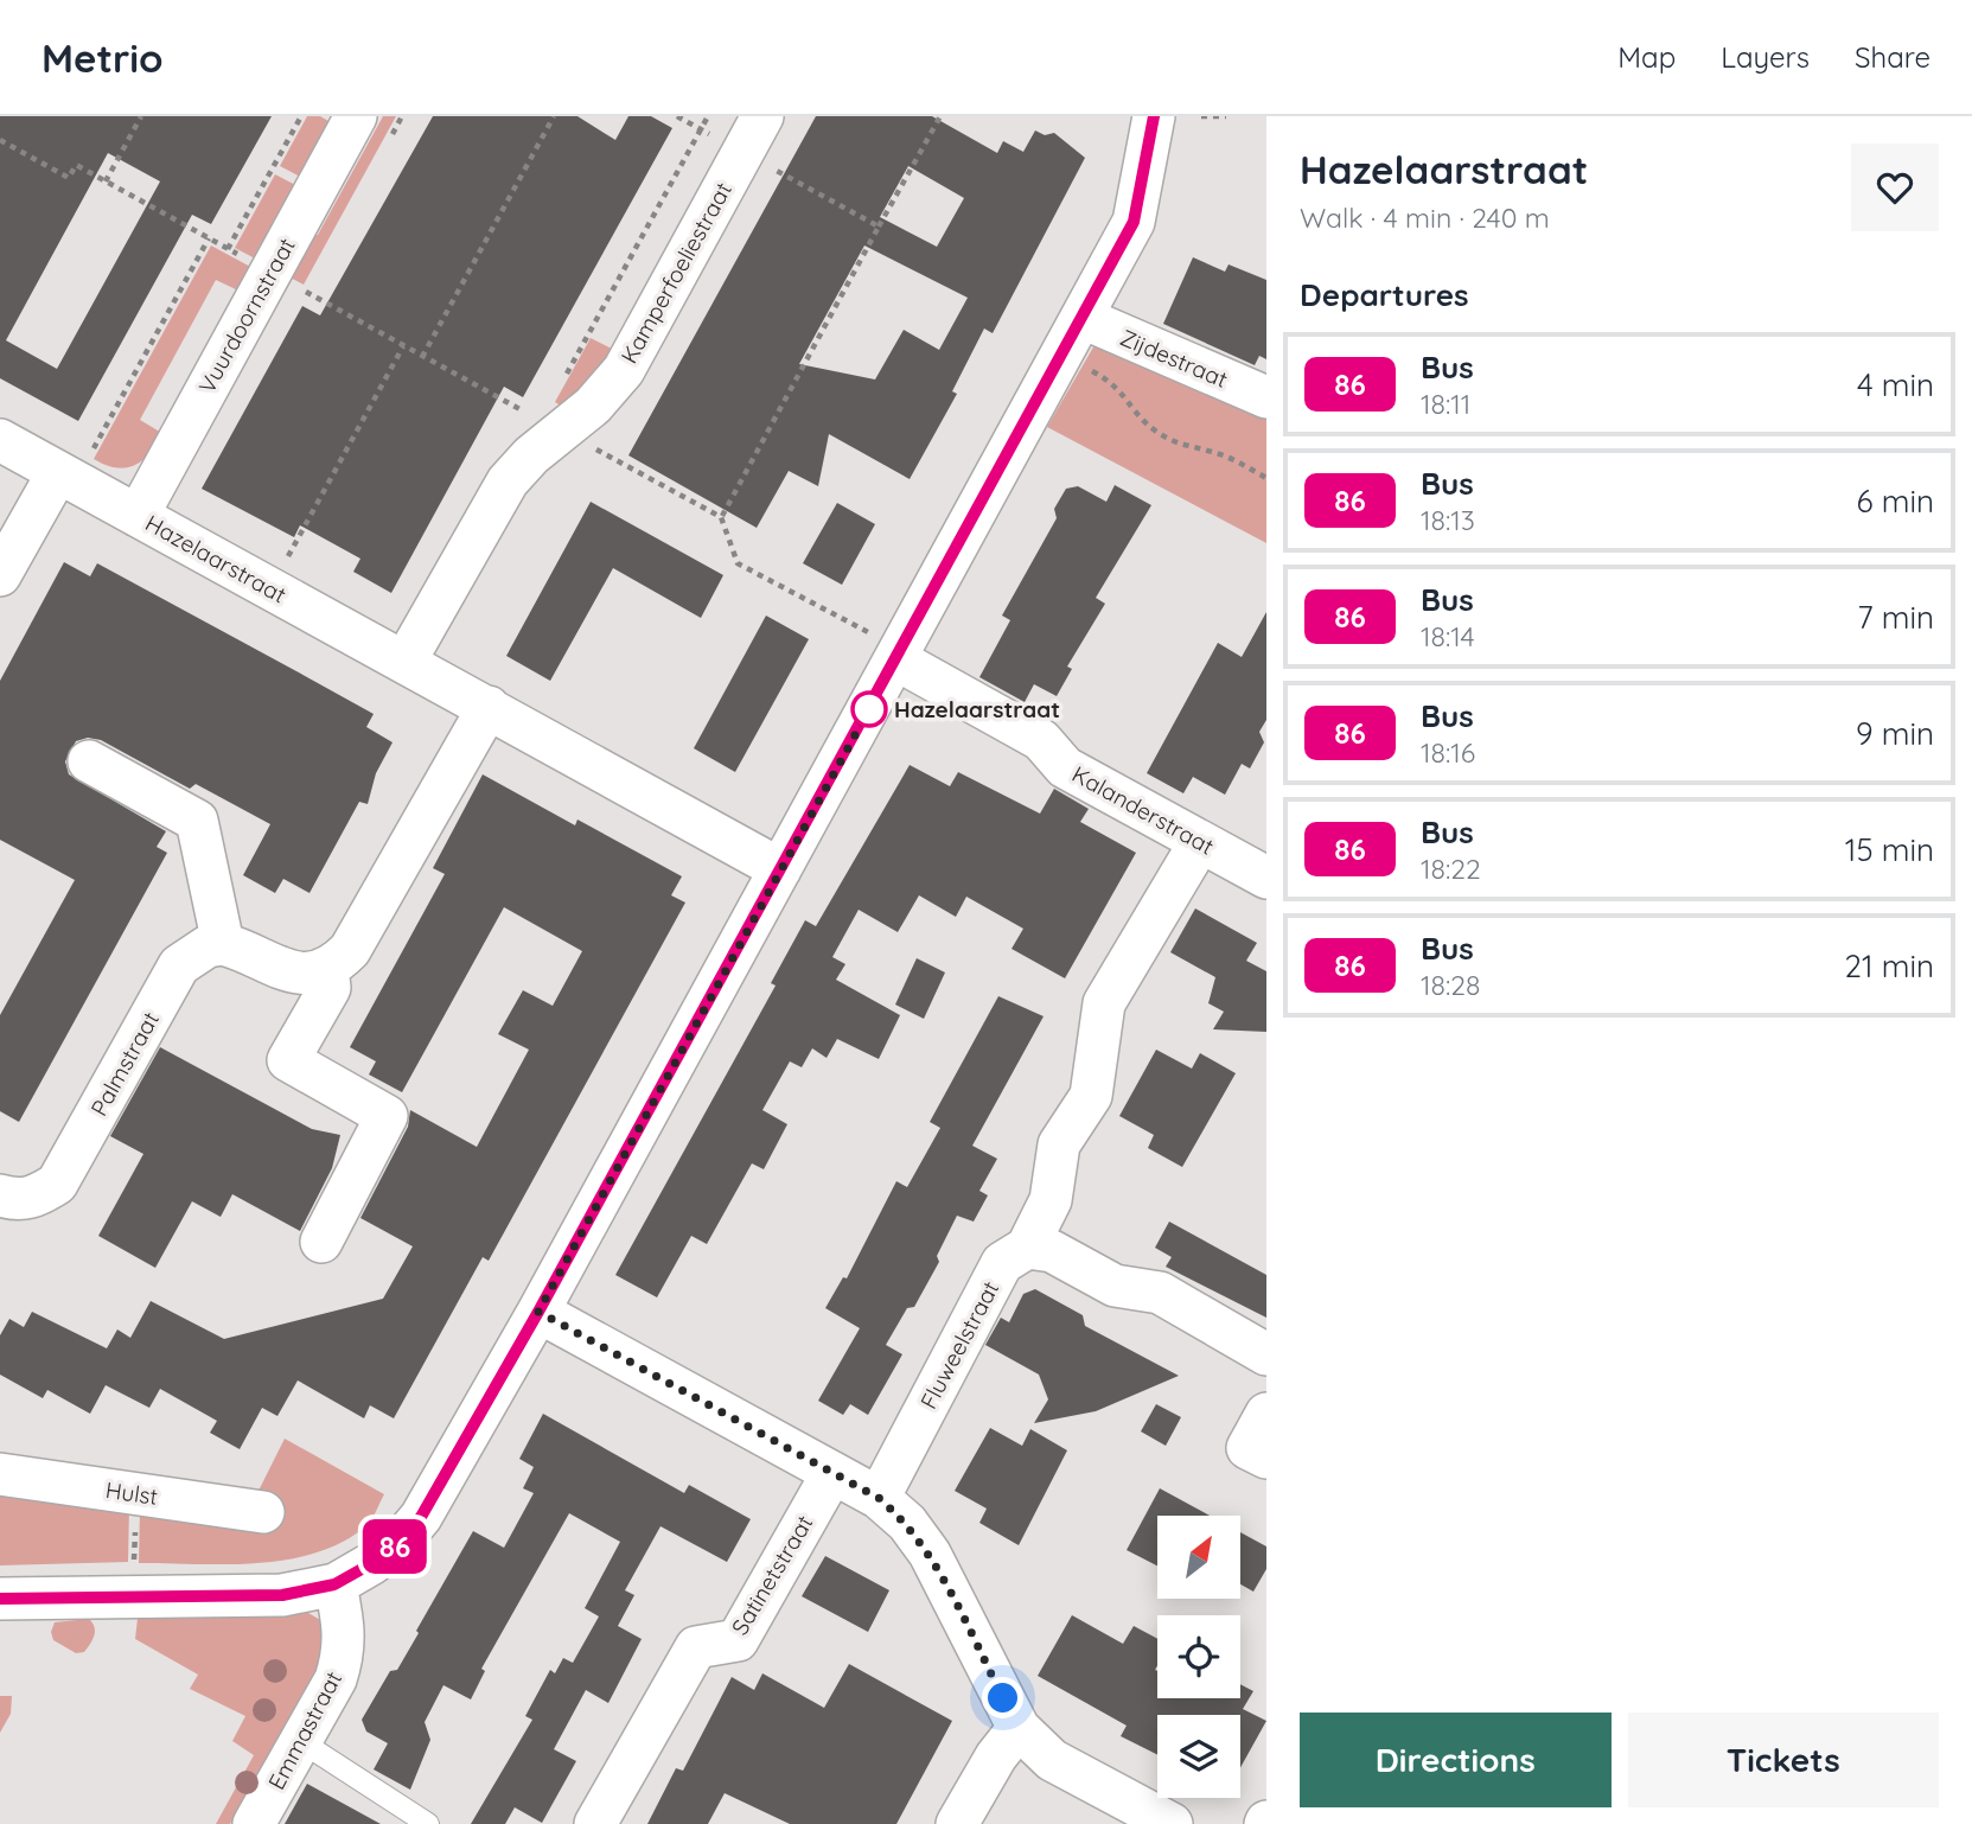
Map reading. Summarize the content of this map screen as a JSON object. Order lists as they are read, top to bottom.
{
  "streets": {
    "street": [
      "Kamperfoeliestraat",
      "Vuurdoornstraat",
      "Zijdestraat",
      "Hazelaarstraat",
      "Kalanderstraat",
      "Palmstraat",
      "Fluweelstraat",
      "Hulst",
      "Satinetstraat",
      "Emmastraat"
    ]
  },
  "crossings": [
    ["Kamperfoeliestraat", "Hazelaarstraat"],
    ["Vuurdoornstraat", "Hazelaarstraat"],
    ["Kalanderstraat", "Fluweelstraat"]
  ],
  "places": ["Hazelaarstraat"],
  "lines": ["bus line 86"],
  "north": "top right",
  "page": {
    "header": "Metrio",
    "nav": ["Map", "Layers", "Share"],
    "on_map": "86",
    "heading": [
      ["Hazelaarstraat", "Walk · 4 min · 240 m"],
      "Departures"
    ],
    "list": [
      {
        "mark": "86",
        "name": "Bus",
        "note": "18:11",
        "value": "4 min"
      },
      {
        "mark": "86",
        "name": "Bus",
        "note": "18:13",
        "value": "6 min"
      },
      {
        "mark": "86",
        "name": "Bus",
        "note": "18:14",
        "value": "7 min"
      },
      {
        "mark": "86",
        "name": "Bus",
        "note": "18:16",
        "value": "9 min"
      },
      {
        "mark": "86",
        "name": "Bus",
        "note": "18:22",
        "value": "15 min"
      },
      {
        "mark": "86",
        "name": "Bus",
        "note": "18:28",
        "value": "21 min"
      }
    ],
    "buttons": ["Directions", "Tickets"]
  }
}
